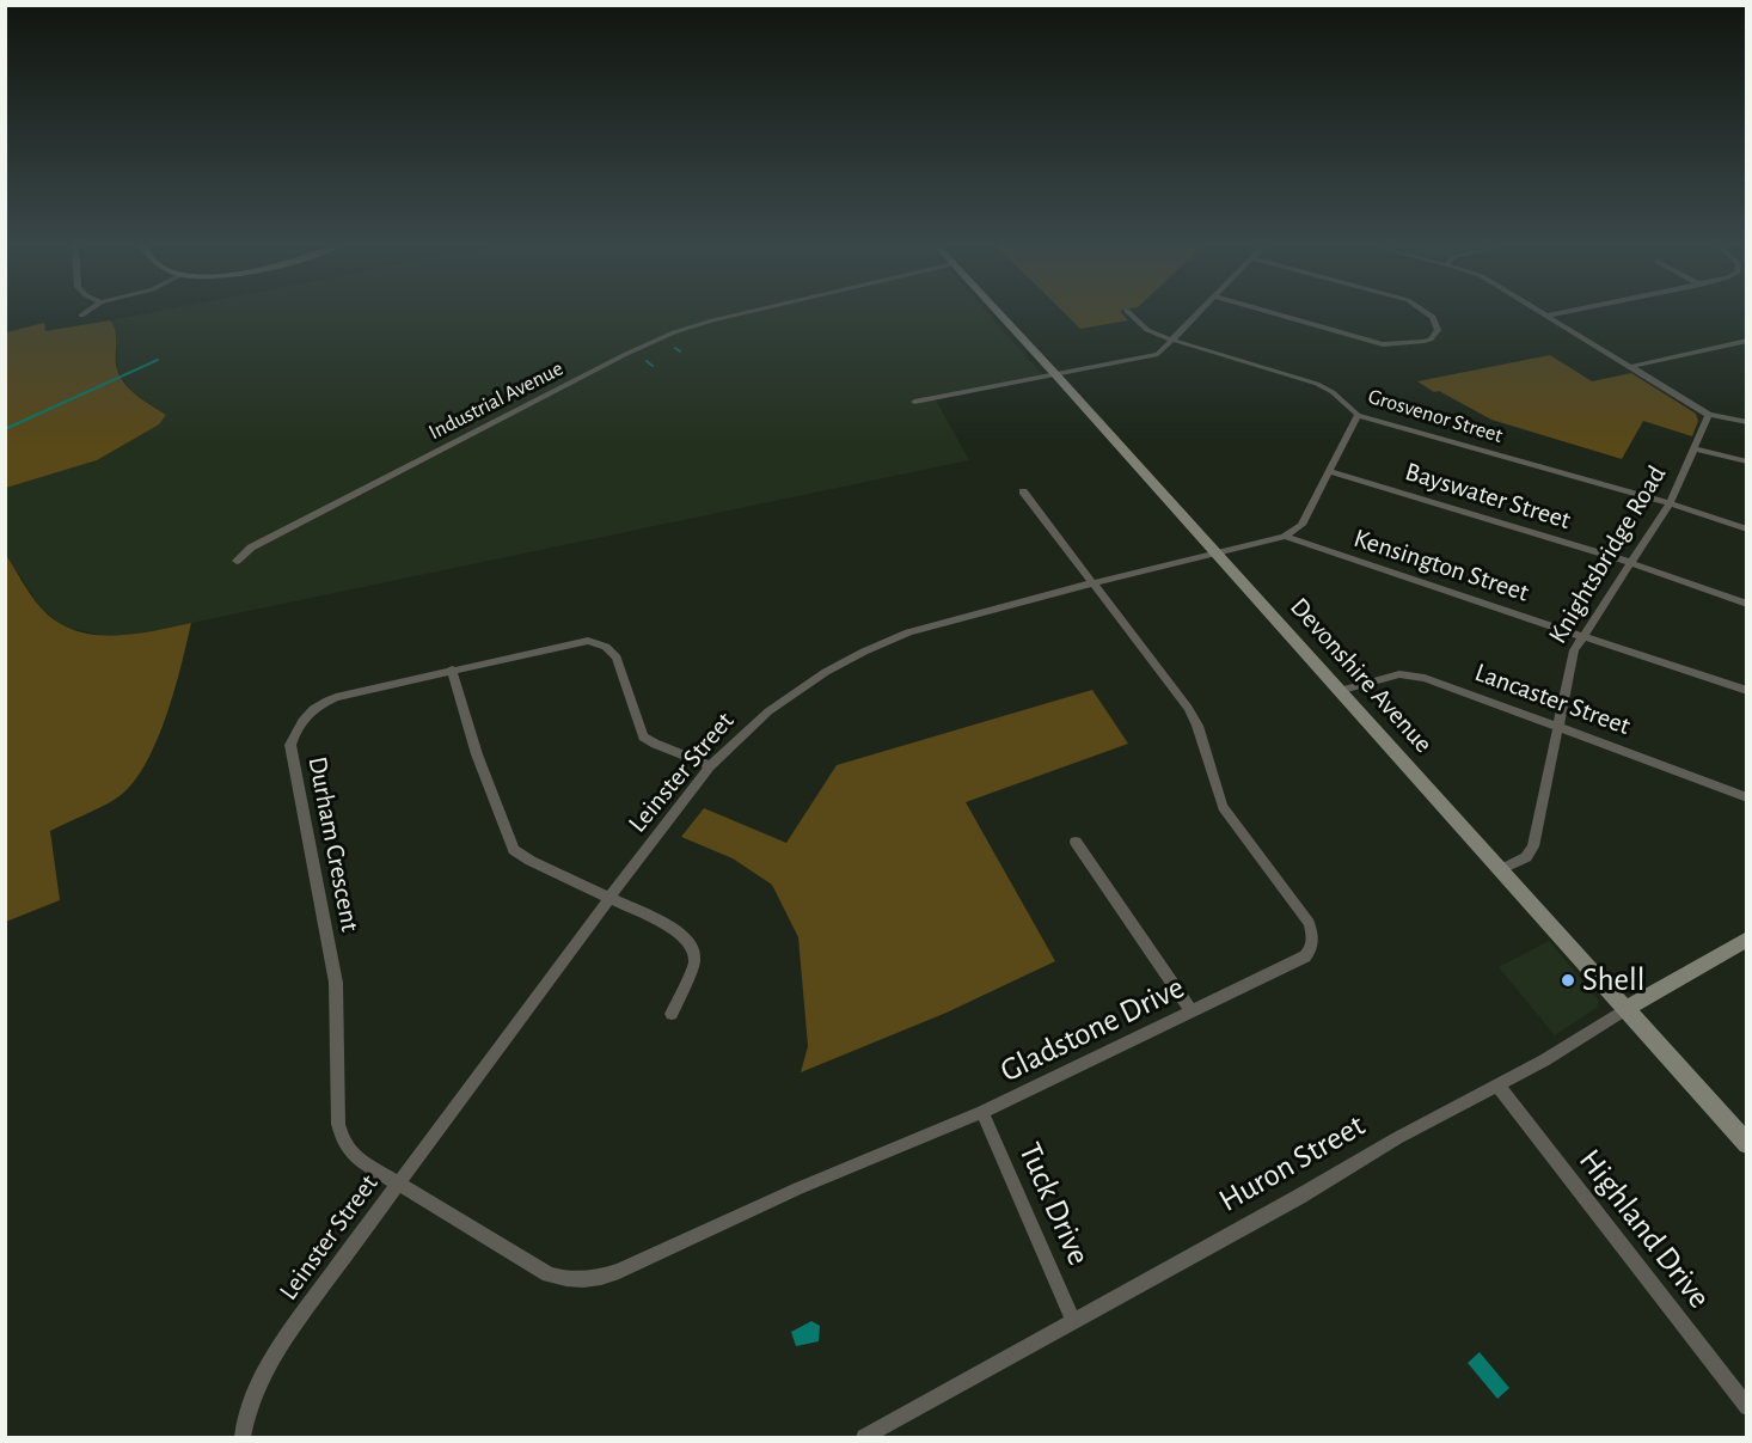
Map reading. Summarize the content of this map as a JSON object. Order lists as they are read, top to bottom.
{
  "streets": {
    "main road": ["Devonshire Avenue", "Huron Street"],
    "street": [
      "Industrial Avenue",
      "Grosvenor Street",
      "Bayswater Street",
      "Knightsbridge Road",
      "Kensington Street",
      "Lancaster Street",
      "Leinster Street",
      "Durham Crescent",
      "Gladstone Drive",
      "Tuck Drive",
      "Highland Drive"
    ]
  },
  "crossings": [
    ["Grosvenor Street", "Knightsbridge Road"],
    ["Bayswater Street", "Knightsbridge Road"],
    ["Knightsbridge Road", "Kensington Street"],
    ["Knightsbridge Road", "Devonshire Avenue"],
    ["Knightsbridge Road", "Lancaster Street"],
    ["Kensington Street", "Leinster Street"],
    ["Devonshire Avenue", "Lancaster Street"],
    ["Devonshire Avenue", "Leinster Street"],
    ["Devonshire Avenue", "Huron Street"],
    ["Leinster Street", "Durham Crescent"],
    ["Leinster Street", "Gladstone Drive"],
    ["Durham Crescent", "Gladstone Drive"],
    ["Gladstone Drive", "Tuck Drive"],
    ["Huron Street", "Tuck Drive"],
    ["Huron Street", "Highland Drive"]
  ],
  "places": ["Shell"]
}
